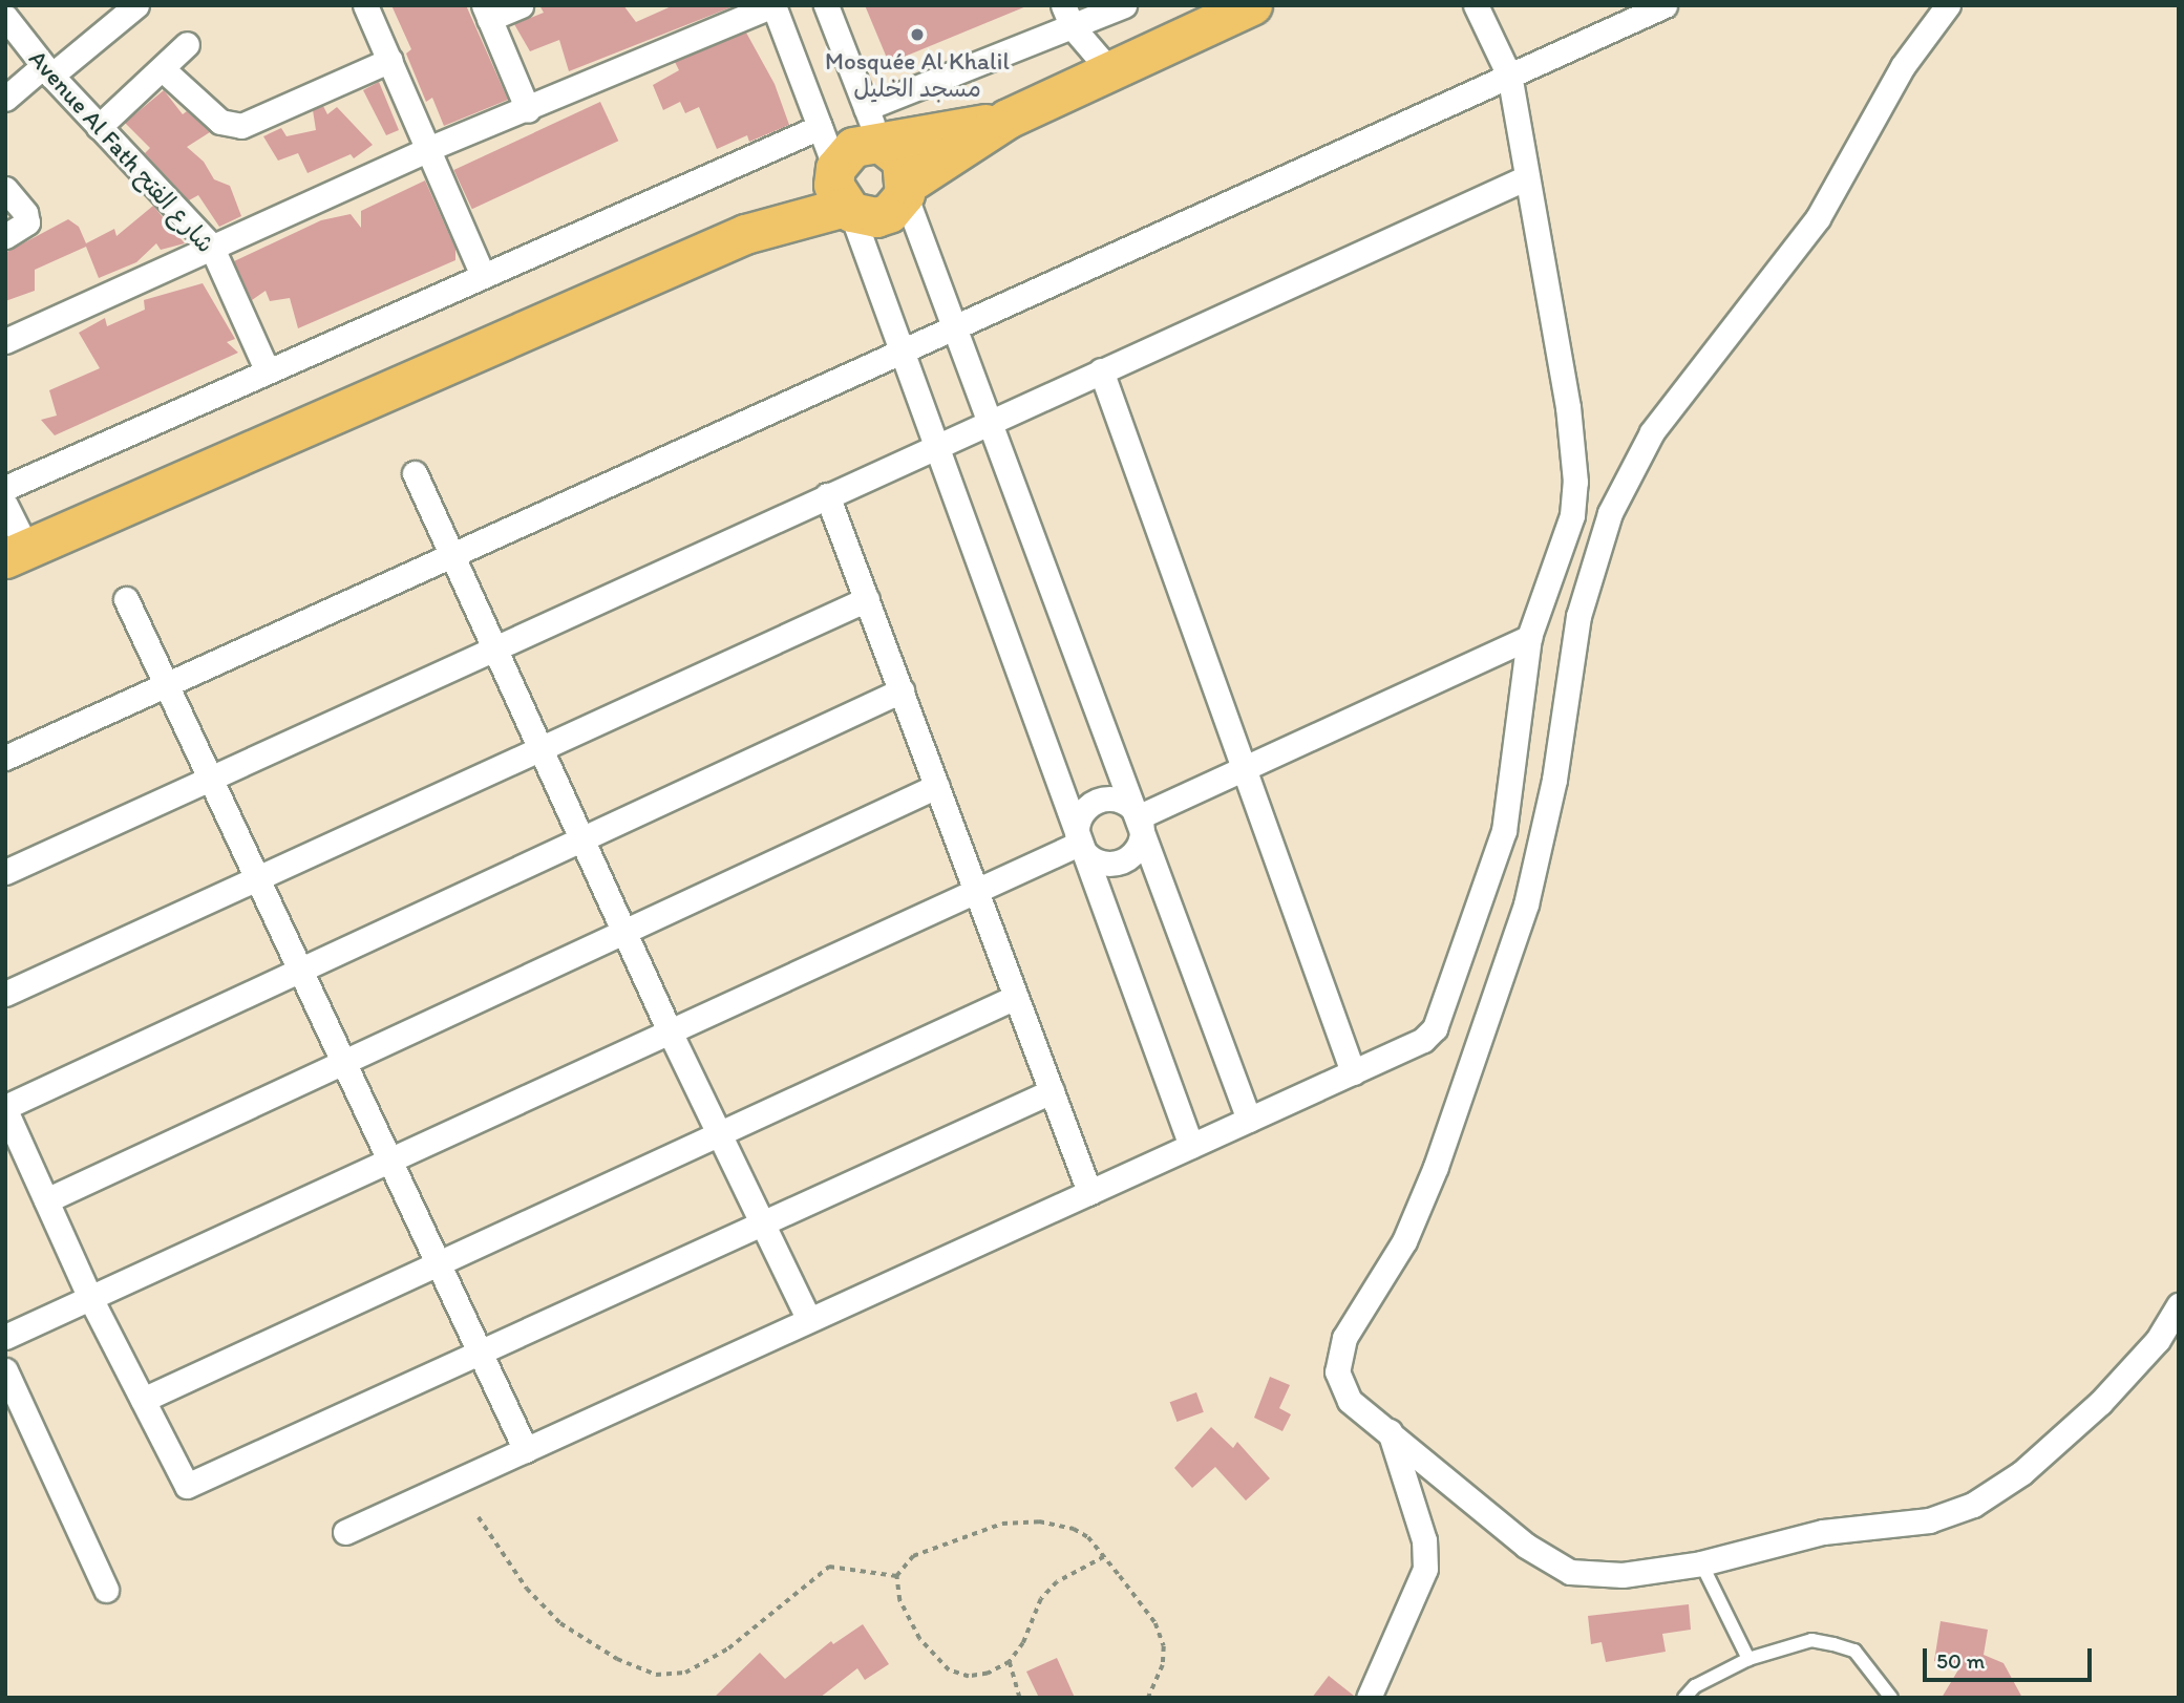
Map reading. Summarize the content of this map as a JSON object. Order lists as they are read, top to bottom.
{
  "streets": {
    "street": ["Avenue Al Fath شارع الفتح"]
  },
  "places": ["Mosquée Al Khalil مسجد الخليل"],
  "scale_bar": "50 m"
}
